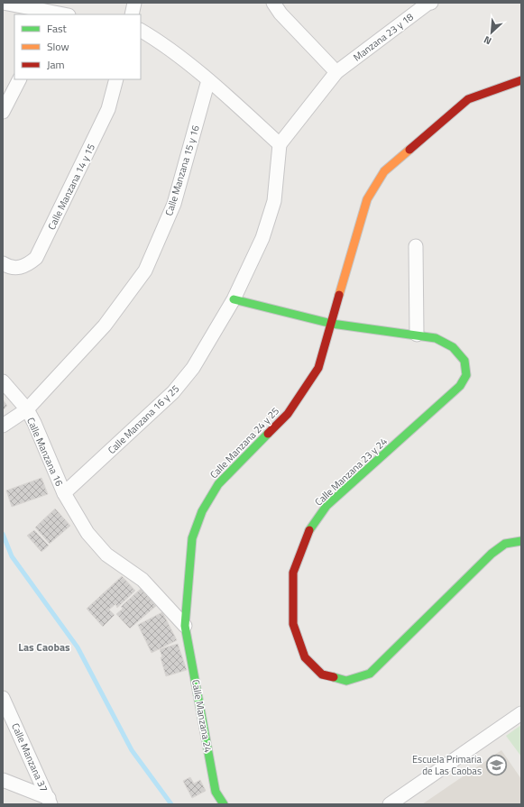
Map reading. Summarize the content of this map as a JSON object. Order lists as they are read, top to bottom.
{
  "streets": {
    "street": [
      "Manzana 23 y 18",
      "Calle Manzana 15 y 16",
      "Calle Manzana 14 y 15",
      "Calle Manzana 16 y 25",
      "Calle Manzana 24 y 25",
      "Calle Manzana 16",
      "Calle Manzana 23 y 24",
      "Calle Manzana 24",
      "Calle Manzana 37"
    ]
  },
  "crossings": [
    ["Manzana 23 y 18", "Calle Manzana 16 y 25"],
    ["Calle Manzana 15 y 16", "Calle Manzana 16"],
    ["Calle Manzana 16 y 25", "Calle Manzana 16"],
    ["Calle Manzana 16 y 25", "Calle Manzana 23 y 24"],
    ["Calle Manzana 24 y 25", "Calle Manzana 16"],
    ["Calle Manzana 24 y 25", "Calle Manzana 23 y 24"],
    ["Calle Manzana 24 y 25", "Calle Manzana 24"],
    ["Calle Manzana 16", "Calle Manzana 24"]
  ],
  "districts": ["Las Caobas"],
  "places": {
    "school or university": ["Escuela Primaria de Las Caobas"]
  },
  "legend": ["Fast", "Slow", "Jam"],
  "north": "bottom left"
}
